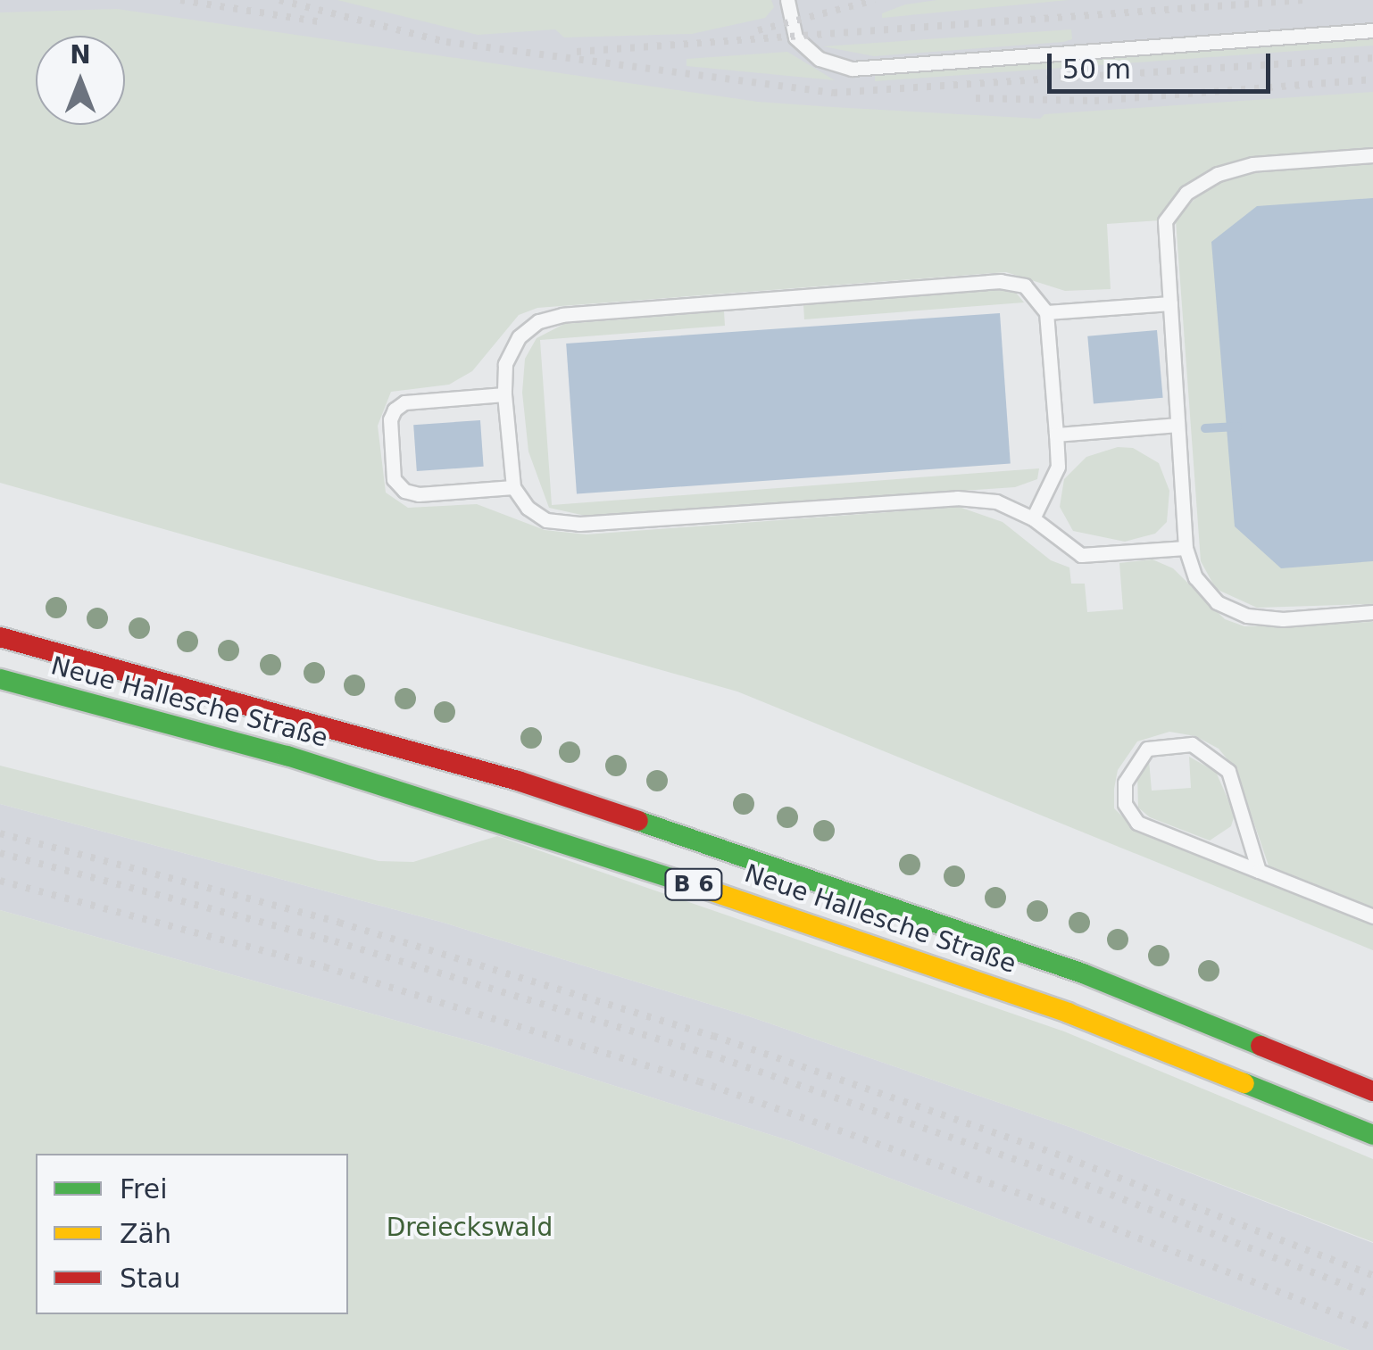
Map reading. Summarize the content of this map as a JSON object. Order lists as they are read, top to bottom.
{
  "streets": {
    "main road": ["Neue Hallesche Straße", "B 6"]
  },
  "parks": ["Dreieckswald"],
  "legend": ["Frei", "Zäh", "Stau"],
  "scale_bar": "50 m",
  "north": "top"
}
